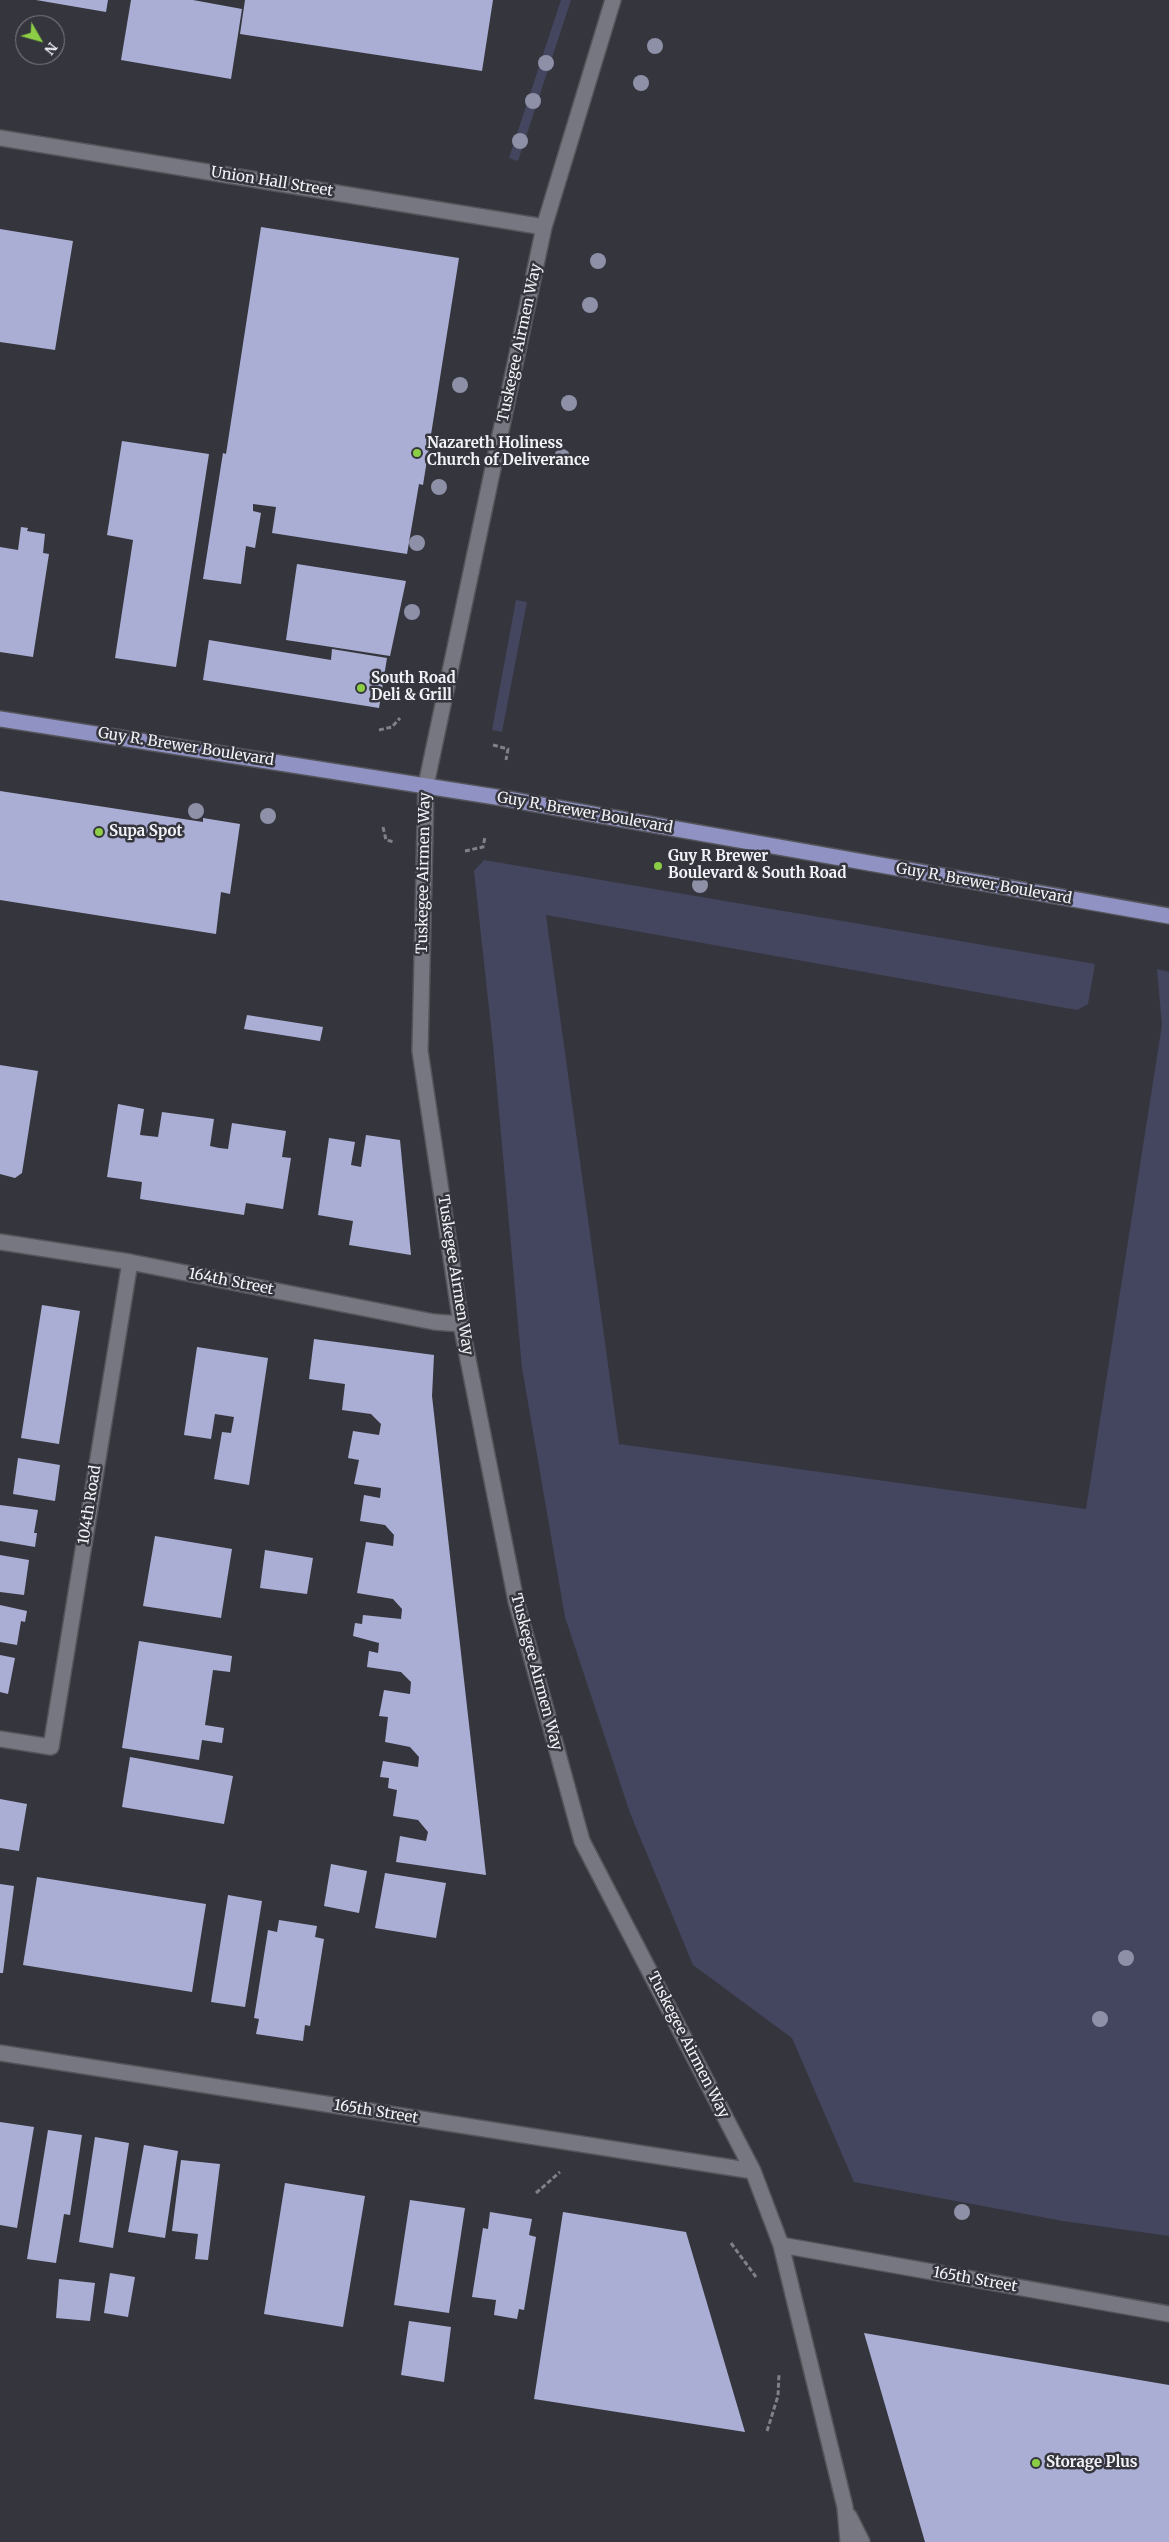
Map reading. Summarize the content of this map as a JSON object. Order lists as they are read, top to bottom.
{
  "streets": {
    "main road": ["Guy R. Brewer Boulevard"],
    "street": [
      "Union Hall Street",
      "Tuskegee Airmen Way",
      "164th Street",
      "104th Road",
      "165th Street"
    ]
  },
  "crossings": [
    ["Union Hall Street", "Tuskegee Airmen Way"],
    ["Tuskegee Airmen Way", "Guy R. Brewer Boulevard"],
    ["Tuskegee Airmen Way", "164th Street"],
    ["Tuskegee Airmen Way", "165th Street"],
    ["164th Street", "104th Road"]
  ],
  "places": [
    "Nazareth Holiness Church of Deliverance",
    "South Road Deli & Grill",
    "Supa Spot",
    "Guy R Brewer Boulevard & South Road",
    "Storage Plus"
  ],
  "north": "bottom right"
}
